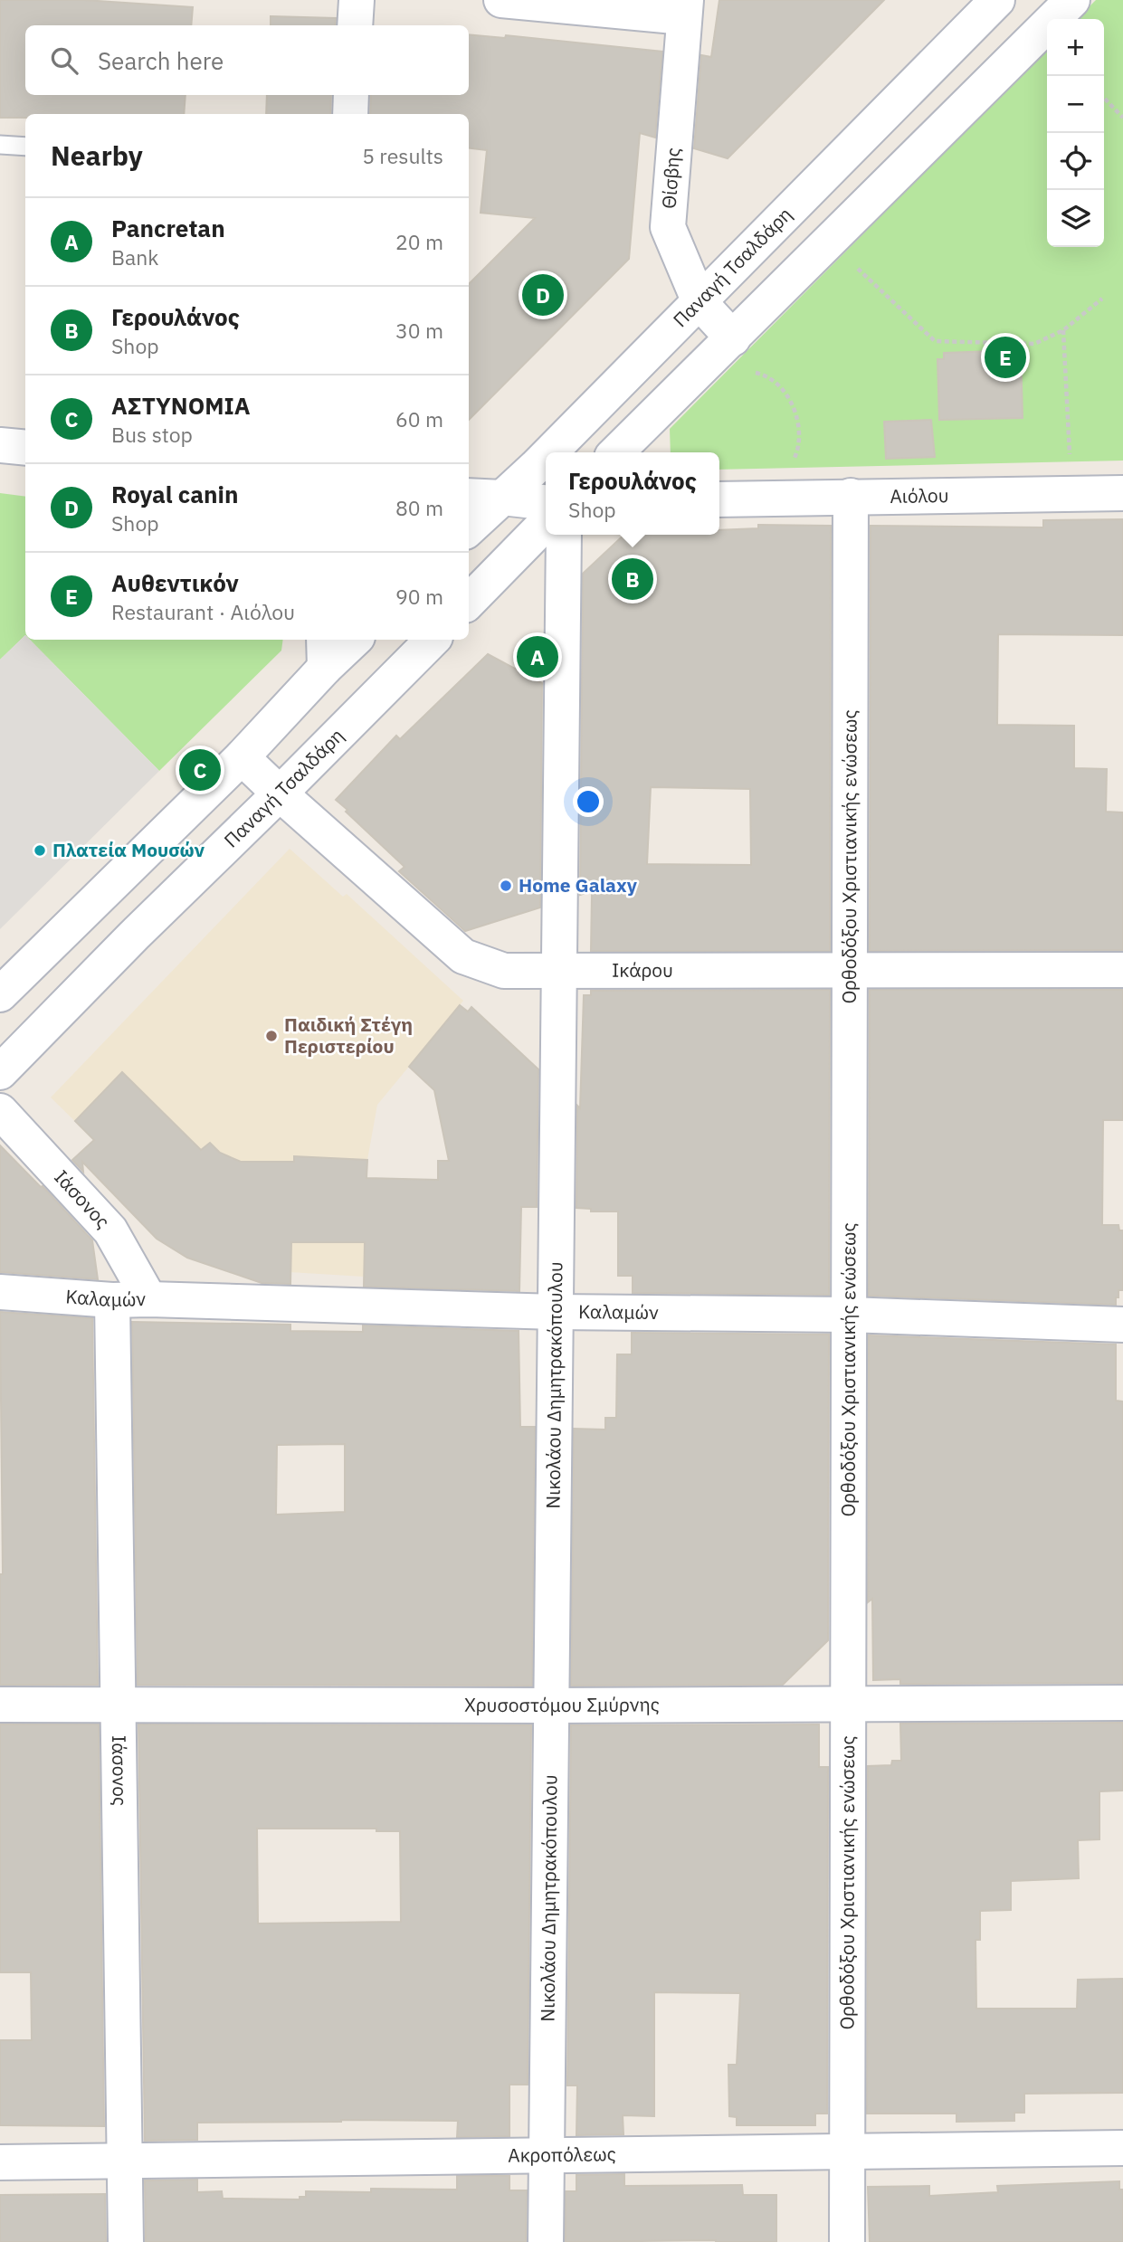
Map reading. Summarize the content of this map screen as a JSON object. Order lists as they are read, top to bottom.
{
  "streets": {
    "street": [
      "Θίσβης",
      "Παναγή Τσαλδάρη",
      "Αιόλου",
      "Ορθοδόξου Χριστιανικής ενώσεως",
      "Ικάρου",
      "Ιάσονος",
      "Καλαμών",
      "Νικολάου Δημητρακόπουλου",
      "Χρυσοστόμου Σμύρνης",
      "Ακροπόλεως"
    ]
  },
  "crossings": [
    ["Θίσβης", "Παναγή Τσαλδάρη"],
    ["Παναγή Τσαλδάρη", "Ικάρου"],
    ["Αιόλου", "Ορθοδόξου Χριστιανικής ενώσεως"],
    ["Ορθοδόξου Χριστιανικής ενώσεως", "Ικάρου"],
    ["Ορθοδόξου Χριστιανικής ενώσεως", "Καλαμών"],
    ["Ορθοδόξου Χριστιανικής ενώσεως", "Χρυσοστόμου Σμύρνης"],
    ["Ορθοδόξου Χριστιανικής ενώσεως", "Ακροπόλεως"],
    ["Ικάρου", "Νικολάου Δημητρακόπουλου"],
    ["Ιάσονος", "Καλαμών"],
    ["Ιάσονος", "Χρυσοστόμου Σμύρνης"],
    ["Ιάσονος", "Ακροπόλεως"],
    ["Καλαμών", "Νικολάου Δημητρακόπουλου"],
    ["Νικολάου Δημητρακόπουλου", "Χρυσοστόμου Σμύρνης"],
    ["Νικολάου Δημητρακόπουλου", "Ακροπόλεως"]
  ],
  "places": ["Πλατεία Μουσών", "Home Galaxy", "Παιδική Στέγη Περιστερίου"],
  "page": {
    "map_buttons": ["+", "−"],
    "search": "Search here",
    "heading": ["Nearby", "5 results"],
    "list": [
      {
        "mark": "A",
        "name": "Pancretan",
        "note": "Bank",
        "value": "20 m"
      },
      {
        "mark": "B",
        "name": "Γερουλάνος",
        "note": "Shop",
        "value": "30 m"
      },
      {
        "mark": "C",
        "name": "ΑΣΤΥΝΟΜΙΑ",
        "note": "Bus stop",
        "value": "60 m"
      },
      {
        "mark": "D",
        "name": "Royal canin",
        "note": "Shop",
        "value": "80 m"
      },
      {
        "mark": "E",
        "name": "Αυθεντικόν",
        "note": "Restaurant · Αιόλου",
        "value": "90 m"
      }
    ],
    "pins": [
      "D",
      "E",
      "B",
      "A",
      "C"
    ],
    "popup": ["Γερουλάνος", "Shop"]
  }
}
